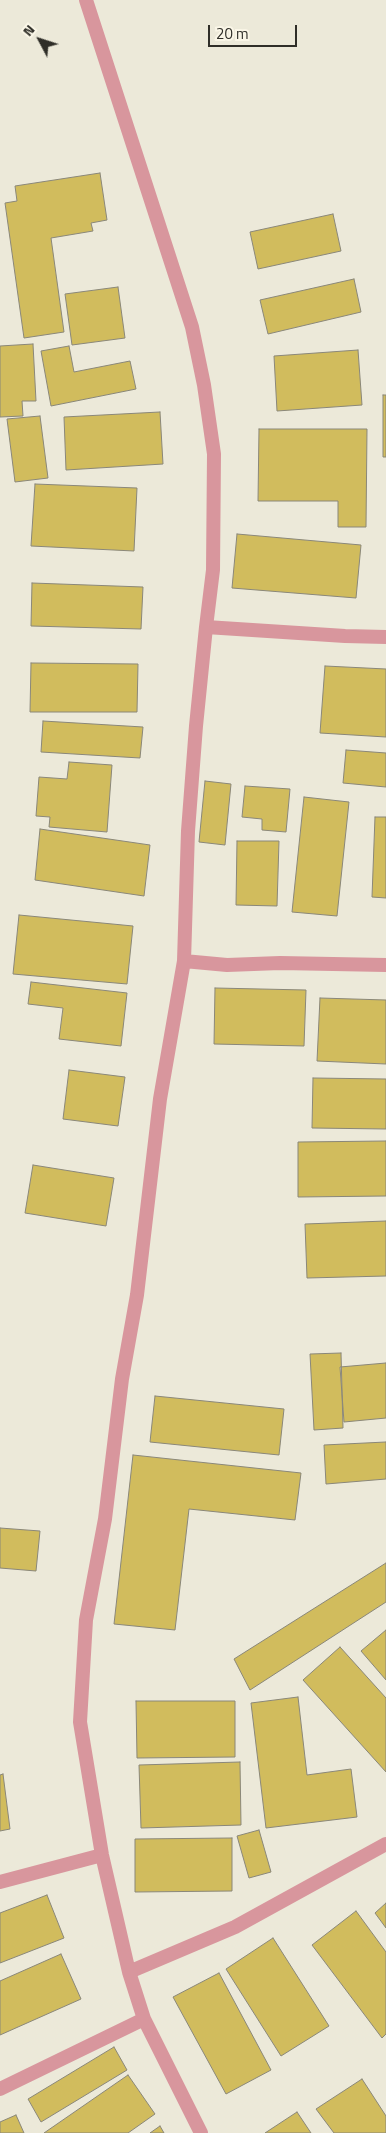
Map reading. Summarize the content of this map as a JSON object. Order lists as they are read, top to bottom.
{
  "scale_bar": "20 m",
  "north": "top left"
}
